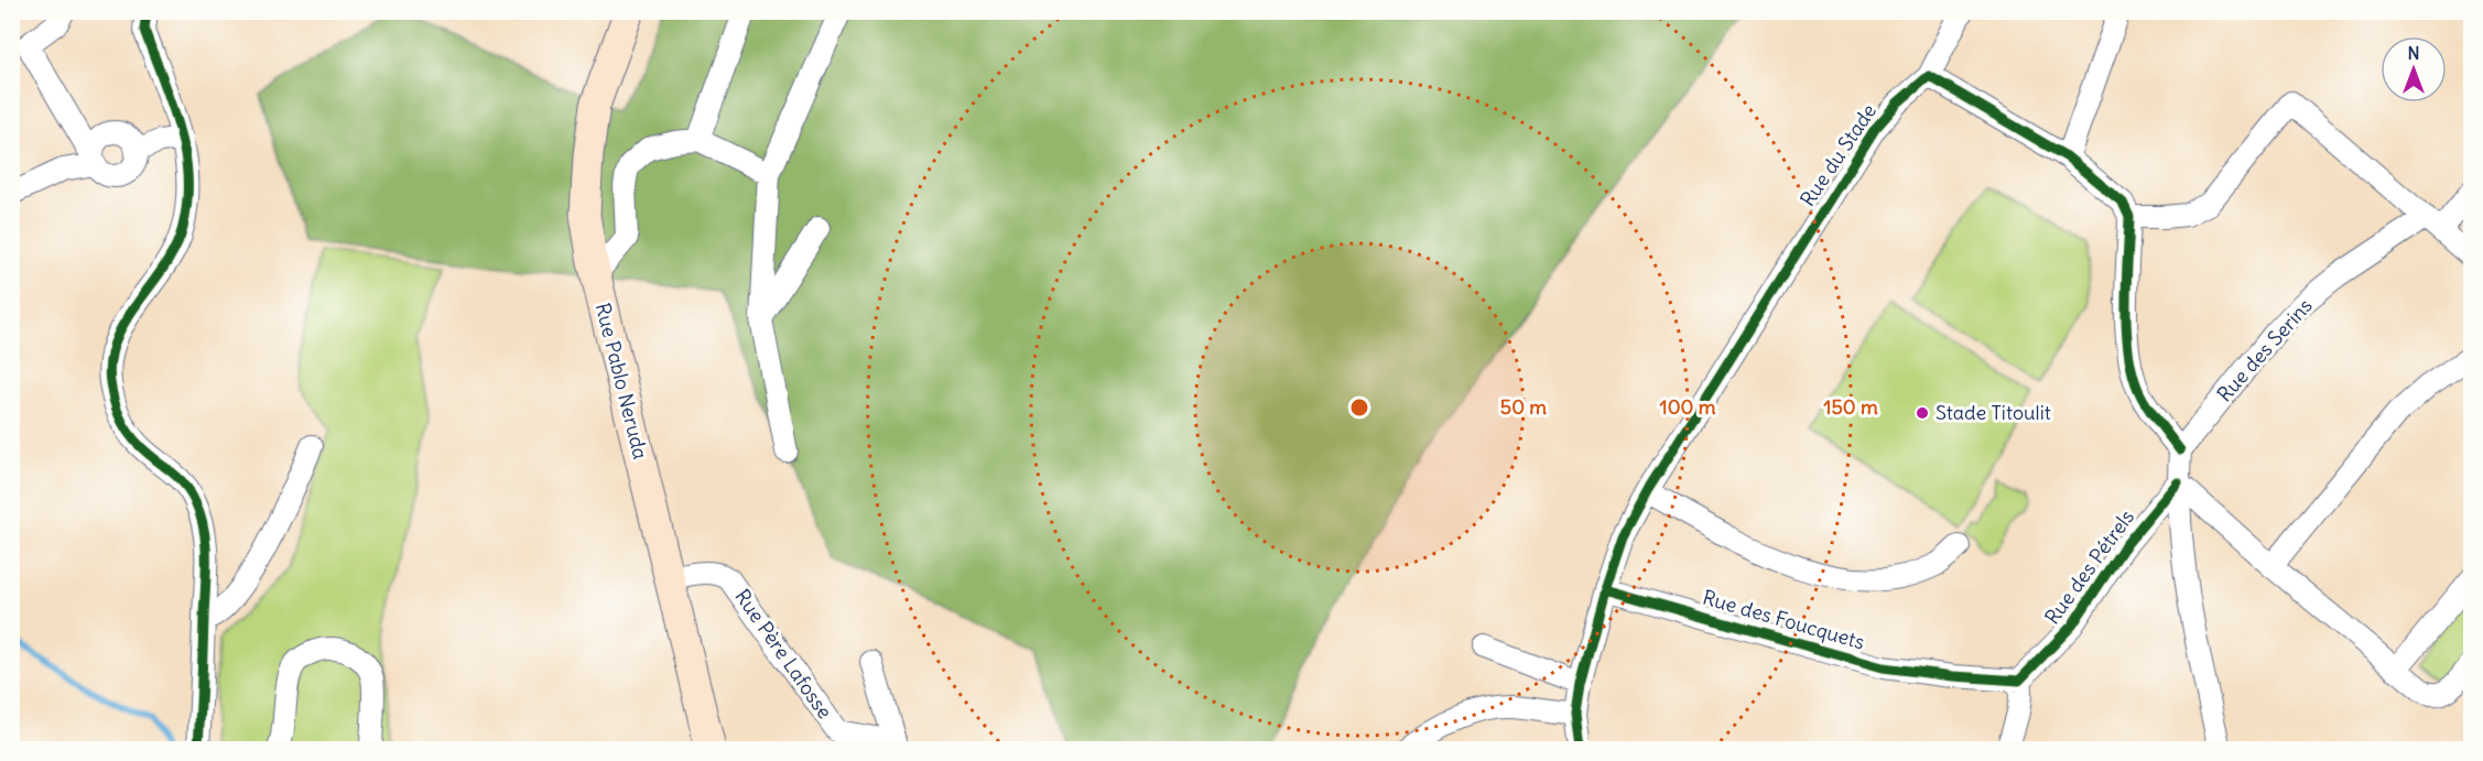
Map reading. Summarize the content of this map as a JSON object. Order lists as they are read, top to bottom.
{
  "streets": {
    "main road": ["Rue Pablo Neruda"],
    "street": [
      "Rue du Stade",
      "Rue des Serins",
      "Rue des Pétrels",
      "Rue des Foucquets",
      "Rue Père Lafosse"
    ]
  },
  "crossings": [
    ["Rue du Stade", "Rue des Foucquets"],
    ["Rue Pablo Neruda", "Rue Père Lafosse"],
    ["Rue des Pétrels", "Rue des Foucquets"]
  ],
  "places": ["Stade Titoulit"],
  "north": "top",
  "rings": ["50 m", "100 m", "150 m"]
}
